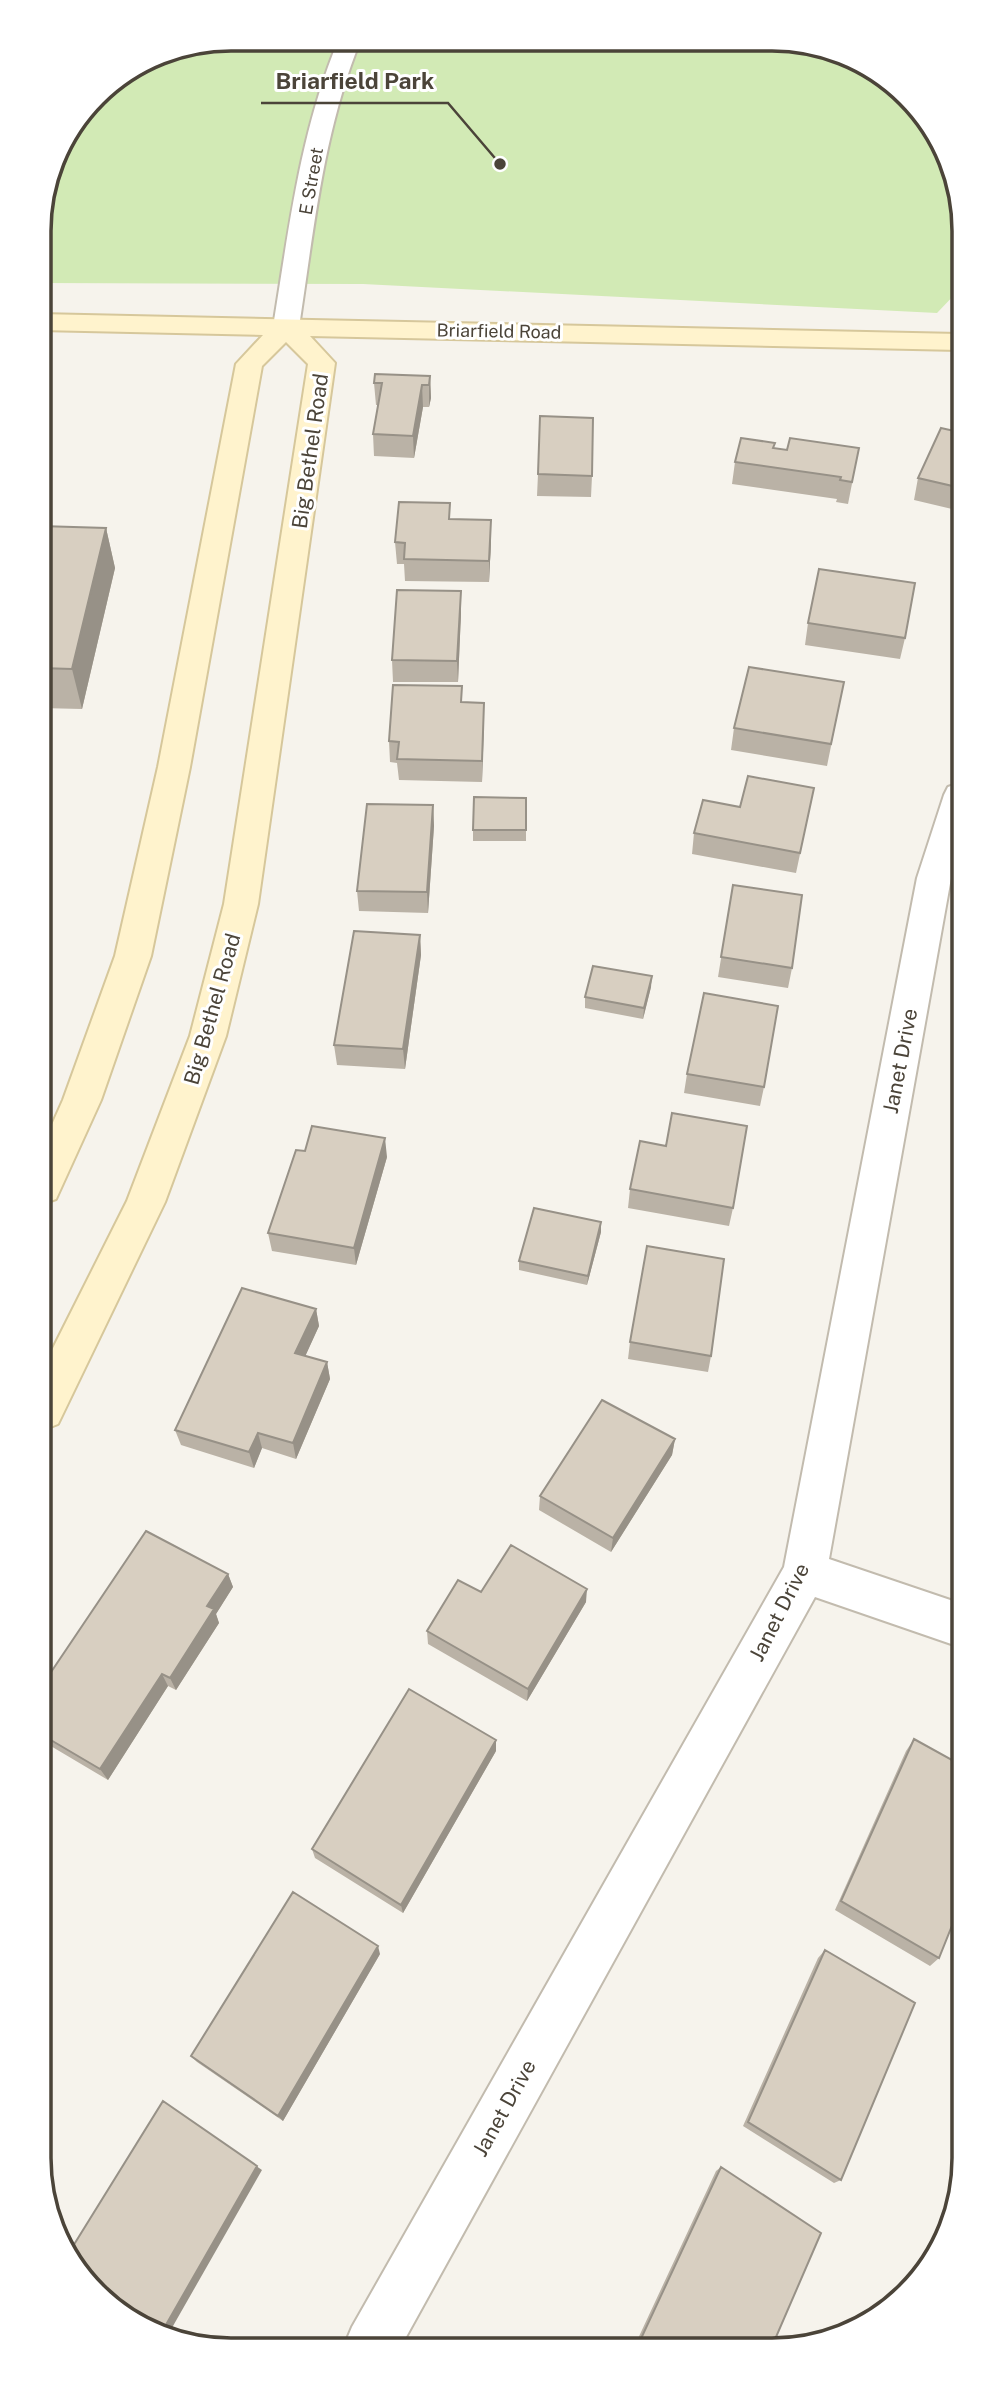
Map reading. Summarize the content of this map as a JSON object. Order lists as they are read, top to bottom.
{
  "streets": {
    "main road": ["Briarfield Road", "Big Bethel Road"],
    "street": ["E Street", "Janet Drive"]
  },
  "crossings": [
    ["E Street", "Briarfield Road"],
    ["E Street", "Big Bethel Road"],
    ["Briarfield Road", "Big Bethel Road"]
  ],
  "places": ["Briarfield Park"]
}
